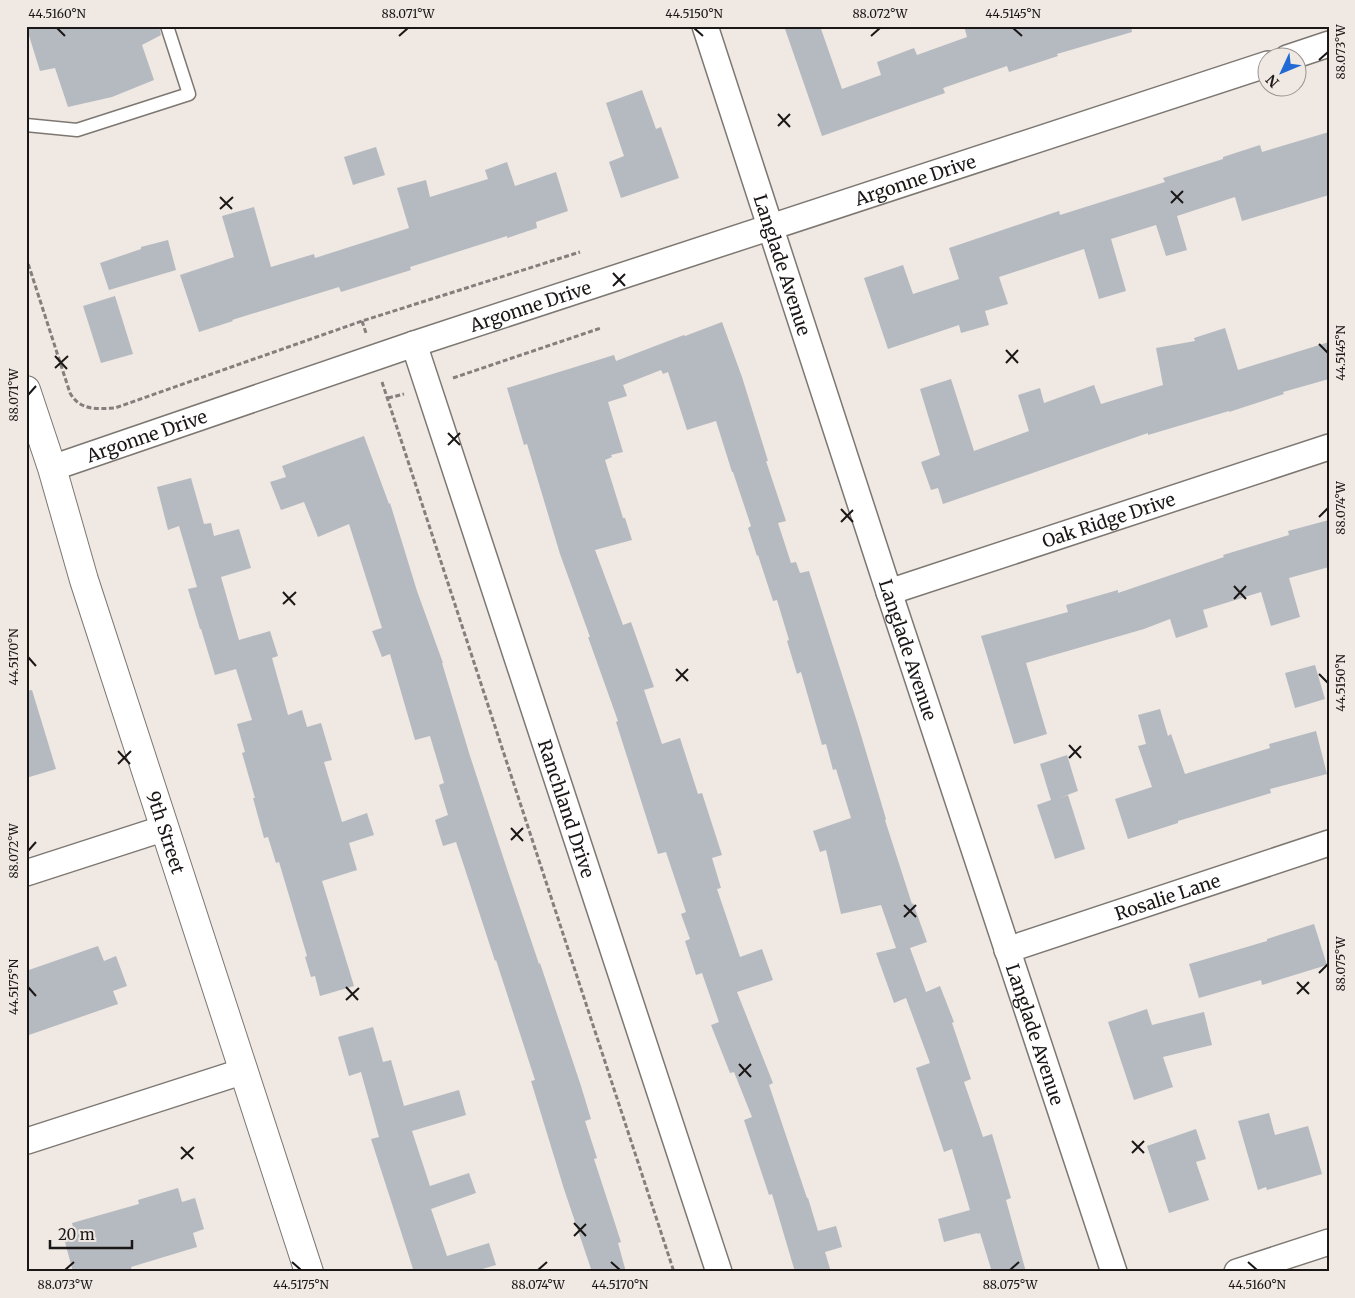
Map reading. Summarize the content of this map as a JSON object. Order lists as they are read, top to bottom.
{
  "streets": {
    "street": [
      "Argonne Drive",
      "Langlade Avenue",
      "Oak Ridge Drive",
      "Ranchland Drive",
      "9th Street",
      "Rosalie Lane"
    ]
  },
  "crossings": [
    ["Argonne Drive", "Langlade Avenue"],
    ["Argonne Drive", "Ranchland Drive"],
    ["Argonne Drive", "9th Street"],
    ["Langlade Avenue", "Oak Ridge Drive"],
    ["Langlade Avenue", "Rosalie Lane"]
  ],
  "scale_bar": "20 m",
  "north": "bottom left",
  "coordinates": [
    "44.5160°N",
    "88.071°W",
    "44.5150°N",
    "88.072°W",
    "44.5145°N",
    "88.073°W",
    "88.074°W",
    "44.5170°N",
    "88.075°W",
    "44.5175°N"
  ]
}
